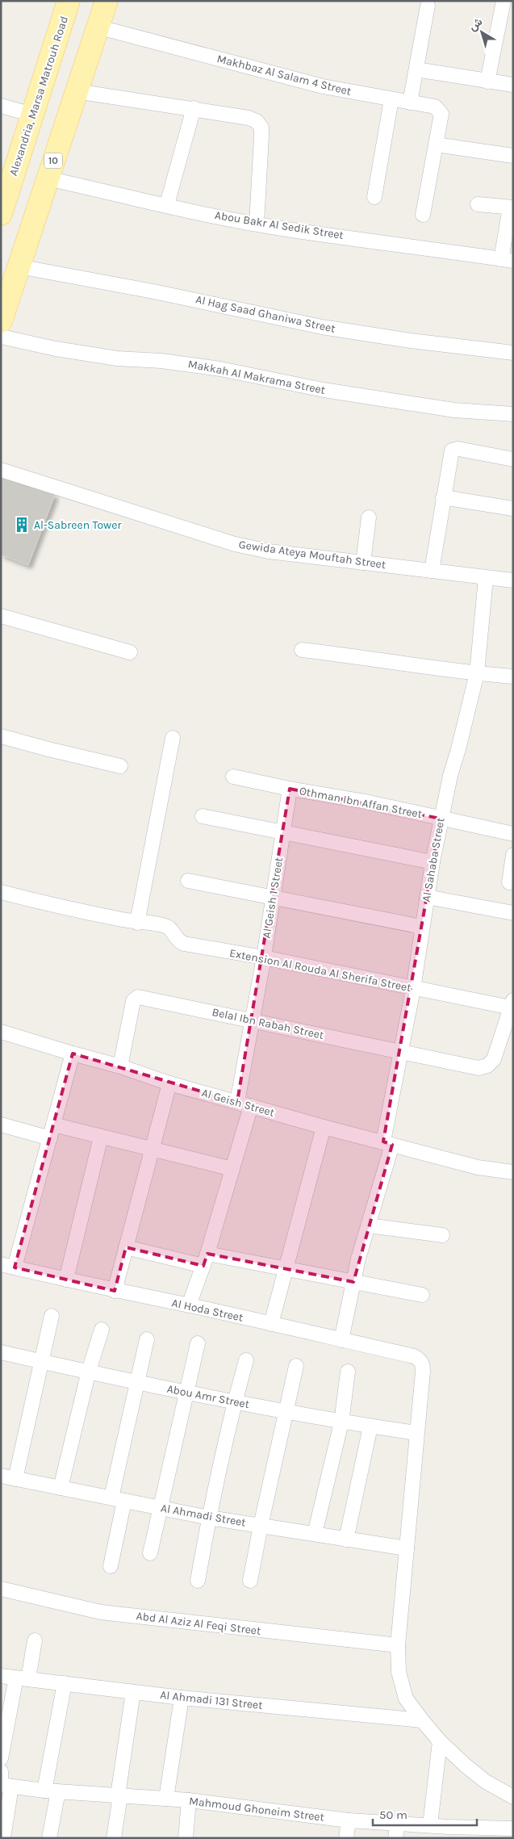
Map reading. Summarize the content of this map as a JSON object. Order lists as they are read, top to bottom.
{
  "streets": {
    "main road": ["Alexandria, Marsa Matrouh Road", "10"],
    "street": [
      "Makhbaz Al Salam 4 Street",
      "Abou Bakr Al Sedik Street",
      "Al Hag Saad Ghaniwa Street",
      "Makkah Al Makrama Street",
      "Gewida Ateya Mouftah Street",
      "Othman Ibn Affan Street",
      "Al Sahaba Street",
      "Al Geish 1 Street",
      "Extension Al Rouda Al Sherifa Street",
      "Belal Ibn Rabah Street",
      "Al Geish Street",
      "Al Hoda Street",
      "Abou Amr Street",
      "Al Ahmadi Street",
      "Abd Al Aziz Al Feqi Street",
      "Al Ahmadi 131 Street",
      "Mahmoud Ghoneim Street"
    ]
  },
  "crossings": [
    ["Makhbaz Al Salam 4 Street", "10"],
    ["10", "Abou Bakr Al Sedik Street"],
    ["10", "Al Hag Saad Ghaniwa Street"],
    ["Gewida Ateya Mouftah Street", "Al Sahaba Street"],
    ["Othman Ibn Affan Street", "Al Sahaba Street"],
    ["Othman Ibn Affan Street", "Al Geish 1 Street"],
    ["Al Sahaba Street", "Extension Al Rouda Al Sherifa Street"],
    ["Al Sahaba Street", "Belal Ibn Rabah Street"],
    ["Al Sahaba Street", "Al Geish Street"],
    ["Al Sahaba Street", "Al Hoda Street"],
    ["Al Geish 1 Street", "Extension Al Rouda Al Sherifa Street"],
    ["Al Geish 1 Street", "Belal Ibn Rabah Street"],
    ["Al Geish 1 Street", "Al Geish Street"],
    ["Extension Al Rouda Al Sherifa Street", "Belal Ibn Rabah Street"],
    ["Belal Ibn Rabah Street", "Al Geish Street"],
    ["Al Hoda Street", "Abou Amr Street"]
  ],
  "places": {
    "building": ["Al-Sabreen Tower"]
  },
  "scale_bar": "50 m",
  "north": "top left"
}
